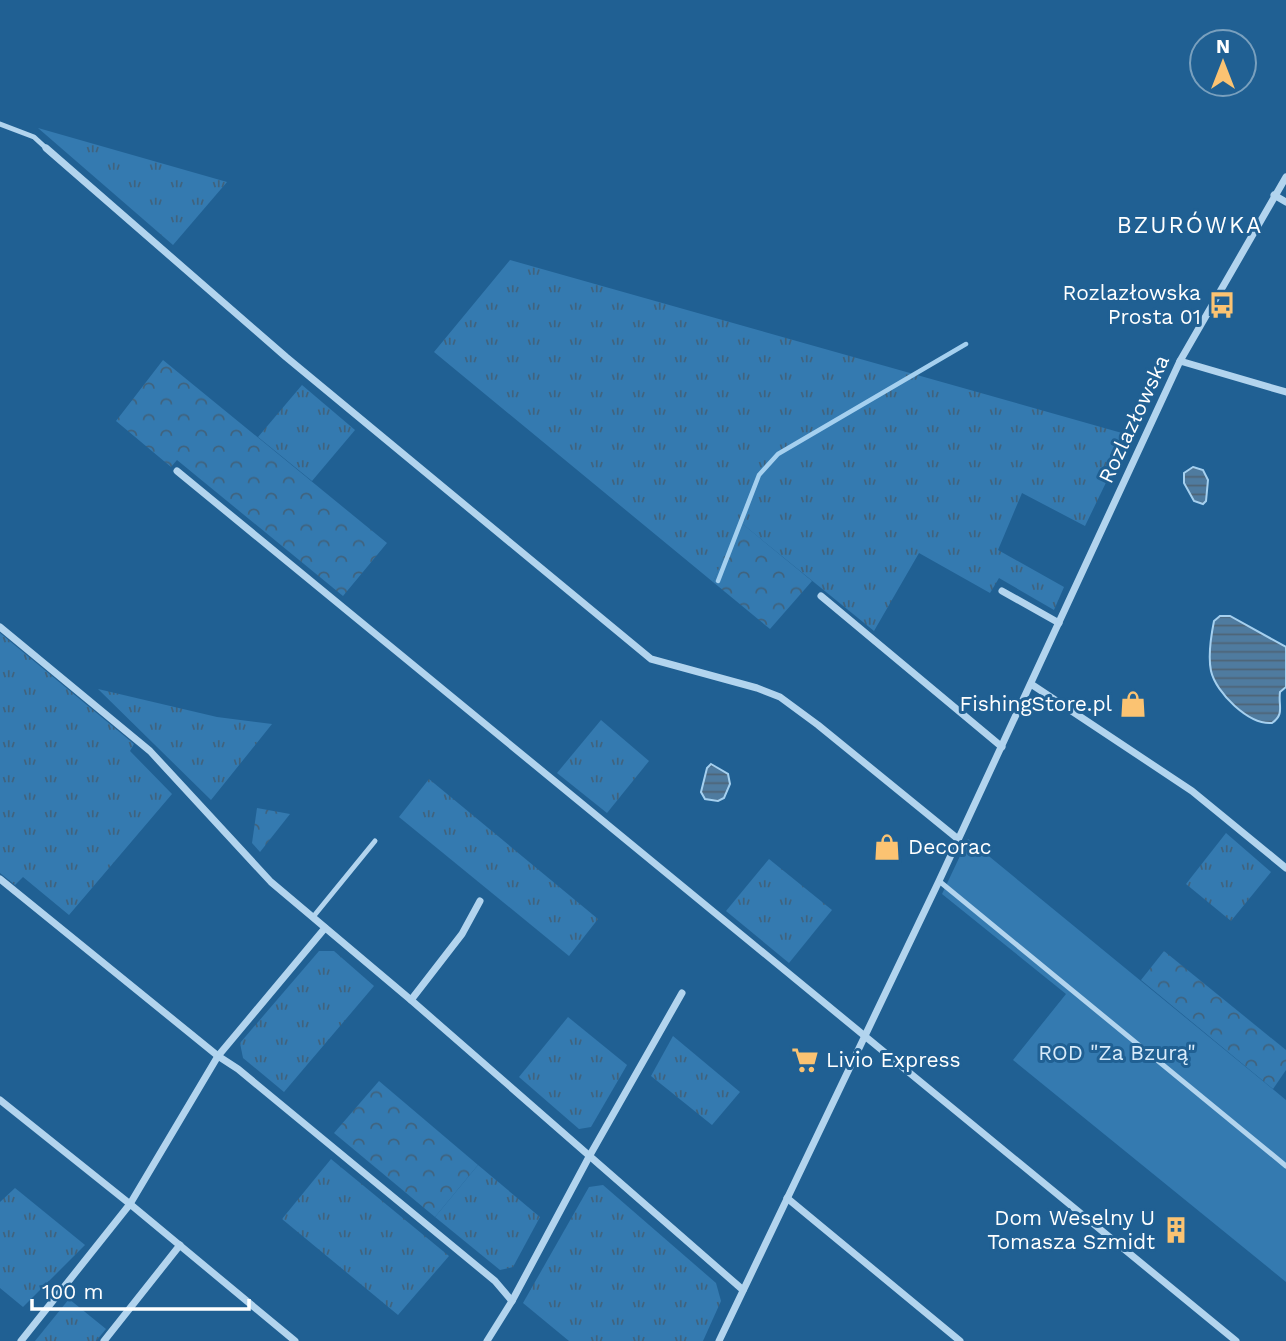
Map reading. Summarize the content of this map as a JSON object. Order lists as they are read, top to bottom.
{
  "streets": {
    "street": ["Rozlazłowska"]
  },
  "districts": ["BZURÓWKA"],
  "parks": ["ROD \"Za Bzurą\""],
  "places": {
    "bus stop": ["Rozlazłowska Prosta 01"],
    "shop": ["FishingStore.pl", "Decorac"],
    "supermarket": ["Livio Express"],
    "building": ["Dom Weselny U Tomasza Szmidt"]
  },
  "scale_bar": "100 m",
  "north": "top"
}
